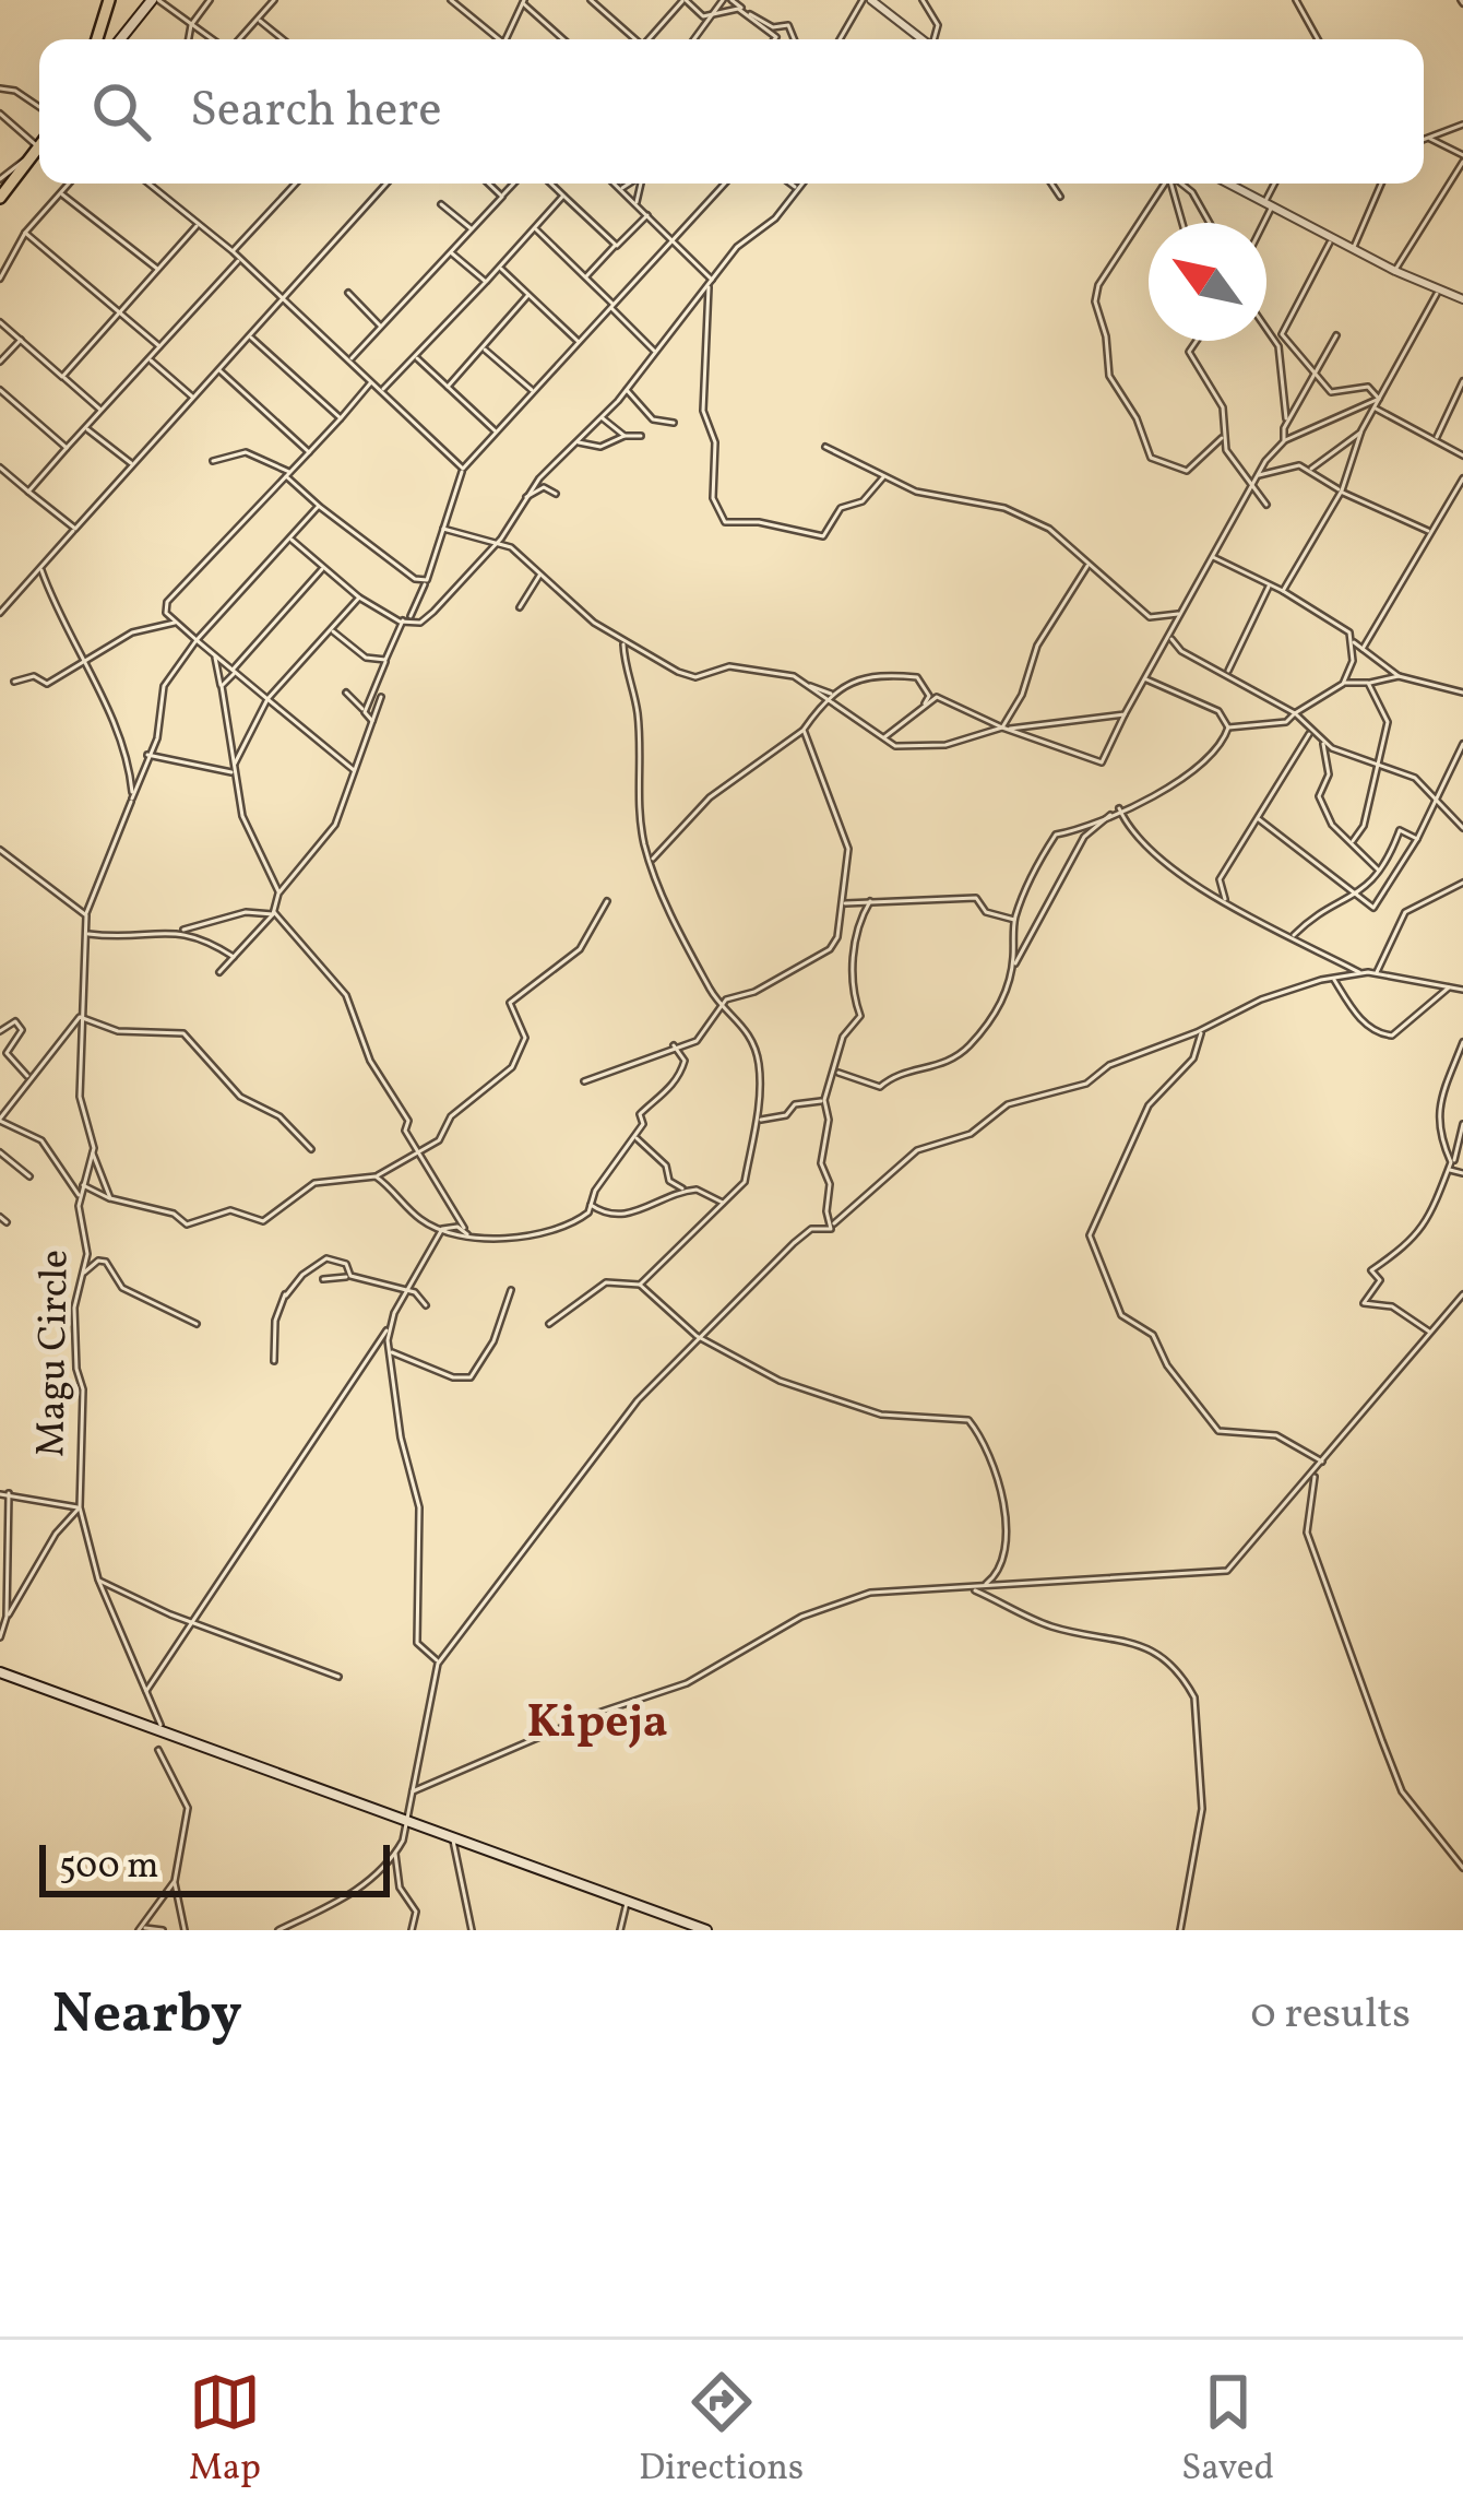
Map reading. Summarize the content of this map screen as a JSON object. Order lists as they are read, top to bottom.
{
  "streets": {
    "street": ["Magu Circle"]
  },
  "districts": ["Kipeja"],
  "scale_bar": "500 m",
  "north": "top left",
  "page": {
    "search": "Search here",
    "scale": "500 m",
    "heading": ["Nearby", "0 results"],
    "nav": ["Map", "Directions", "Saved"]
  }
}
